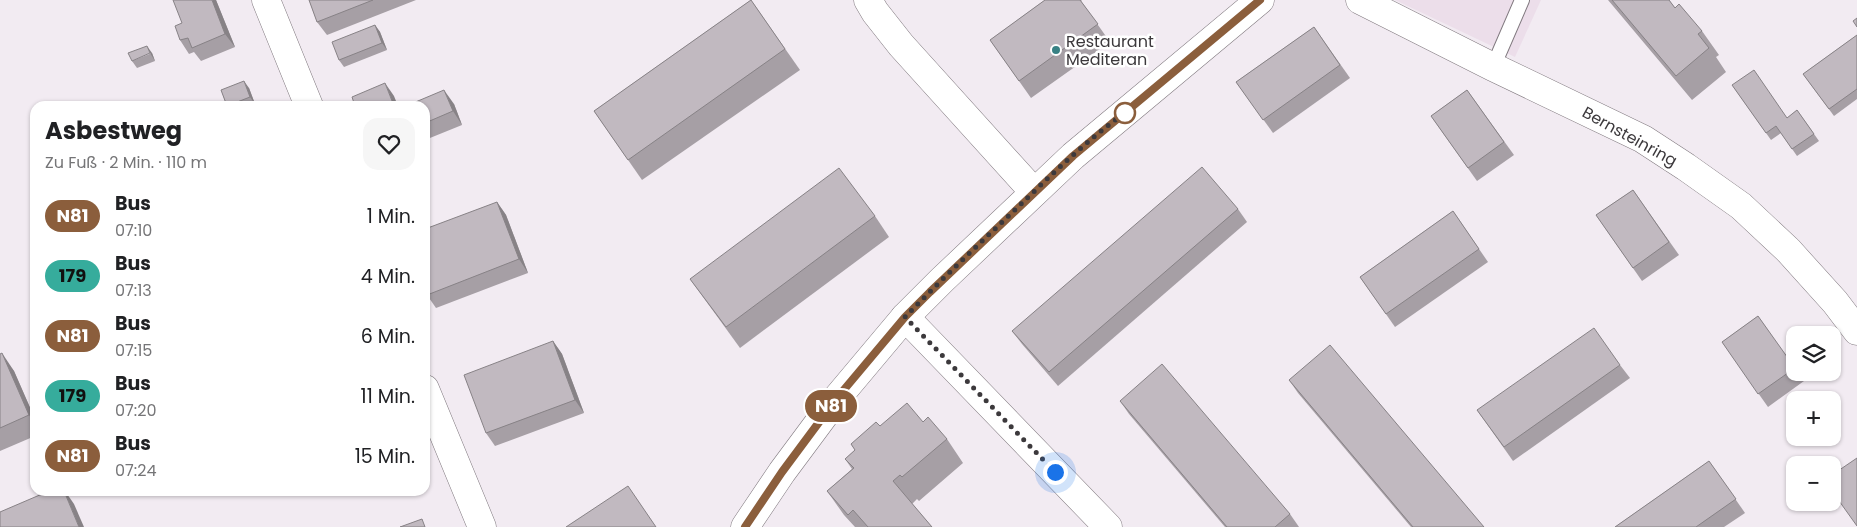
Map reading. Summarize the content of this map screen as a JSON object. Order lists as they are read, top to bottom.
{
  "streets": {
    "street": ["Bernsteinring"]
  },
  "places": ["Restaurant Mediteran"],
  "lines": ["bus line N81"],
  "page": {
    "on_map": "N81",
    "heading": ["Asbestweg", "Zu Fuß · 2 Min. · 110 m"],
    "list": [
      {
        "mark": "N81",
        "name": "Bus",
        "note": "07:10",
        "value": "1 Min."
      },
      {
        "mark": "179",
        "name": "Bus",
        "note": "07:13",
        "value": "4 Min."
      },
      {
        "mark": "N81",
        "name": "Bus",
        "note": "07:15",
        "value": "6 Min."
      },
      {
        "mark": "179",
        "name": "Bus",
        "note": "07:20",
        "value": "11 Min."
      },
      {
        "mark": "N81",
        "name": "Bus",
        "note": "07:24",
        "value": "15 Min."
      }
    ],
    "map_buttons": ["+", "−"]
  }
}
